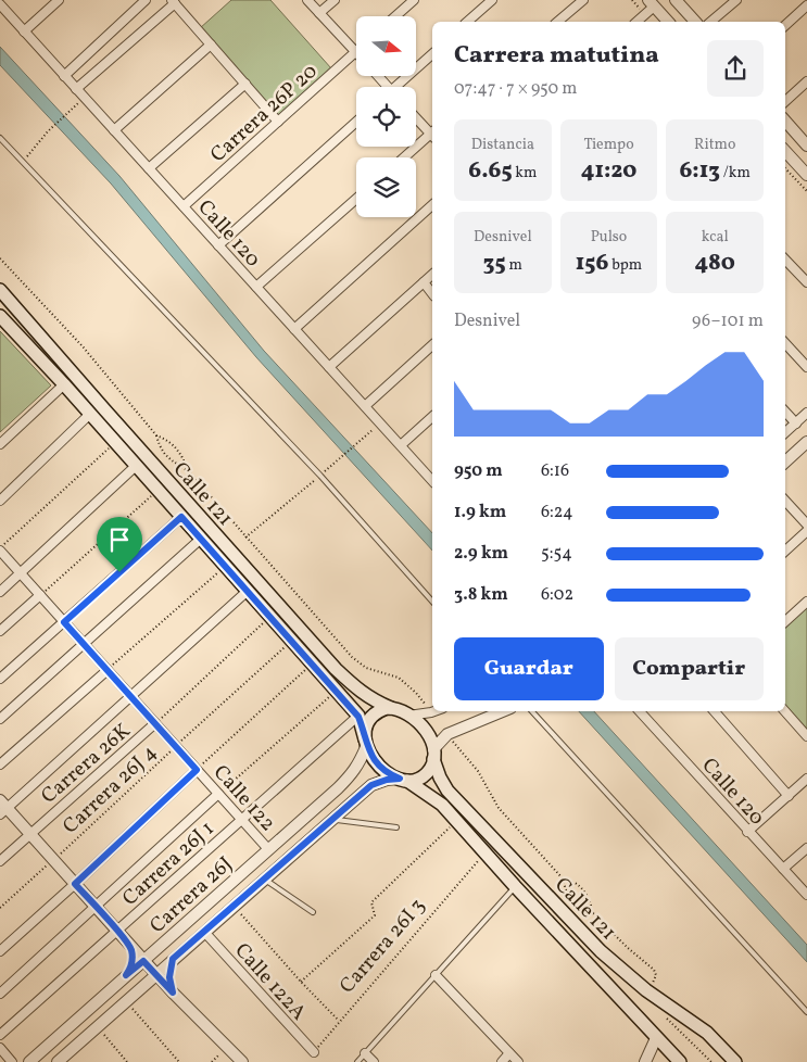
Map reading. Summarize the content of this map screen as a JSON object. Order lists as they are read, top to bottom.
{
  "streets": {
    "main road": ["Calle 121"],
    "street": [
      "Carrera 26P 20",
      "Calle 120",
      "Carrera 26K",
      "Calle 122",
      "Carrera 26J 1",
      "Carrera 26J",
      "Calle 122A"
    ],
    "path": ["Carrera 26J 4", "Carrera 26I 3"]
  },
  "crossings": [
    ["Carrera 26P 20", "Calle 120"],
    ["Calle 121", "Carrera 26J 1"],
    ["Calle 121", "Carrera 26J"],
    ["Calle 121", "Carrera 26I 3"],
    ["Carrera 26K", "Calle 122"],
    ["Carrera 26J 4", "Calle 122"],
    ["Calle 122", "Carrera 26J 1"],
    ["Calle 122", "Carrera 26J"],
    ["Carrera 26J", "Calle 122A"],
    ["Carrera 26I 3", "Calle 122A"]
  ],
  "north": "right",
  "page": {
    "heading": ["Carrera matutina", "07:47 · 7 × 950 m"],
    "stats": [
      ["Distancia", "6.65 km"],
      ["Tiempo", "41:20"],
      ["Ritmo", "6:13 /km"],
      ["Desnivel", "35 m"],
      ["Pulso", "156 bpm"],
      ["kcal", "480"]
    ],
    "chart": ["Desnivel", "96–101 m"],
    "list": [
      {
        "name": "950 m",
        "note": "6:16"
      },
      {
        "name": "1.9 km",
        "note": "6:24"
      },
      {
        "name": "2.9 km",
        "note": "5:54"
      },
      {
        "name": "3.8 km",
        "note": "6:02"
      }
    ],
    "buttons": ["Guardar", "Compartir"]
  }
}
